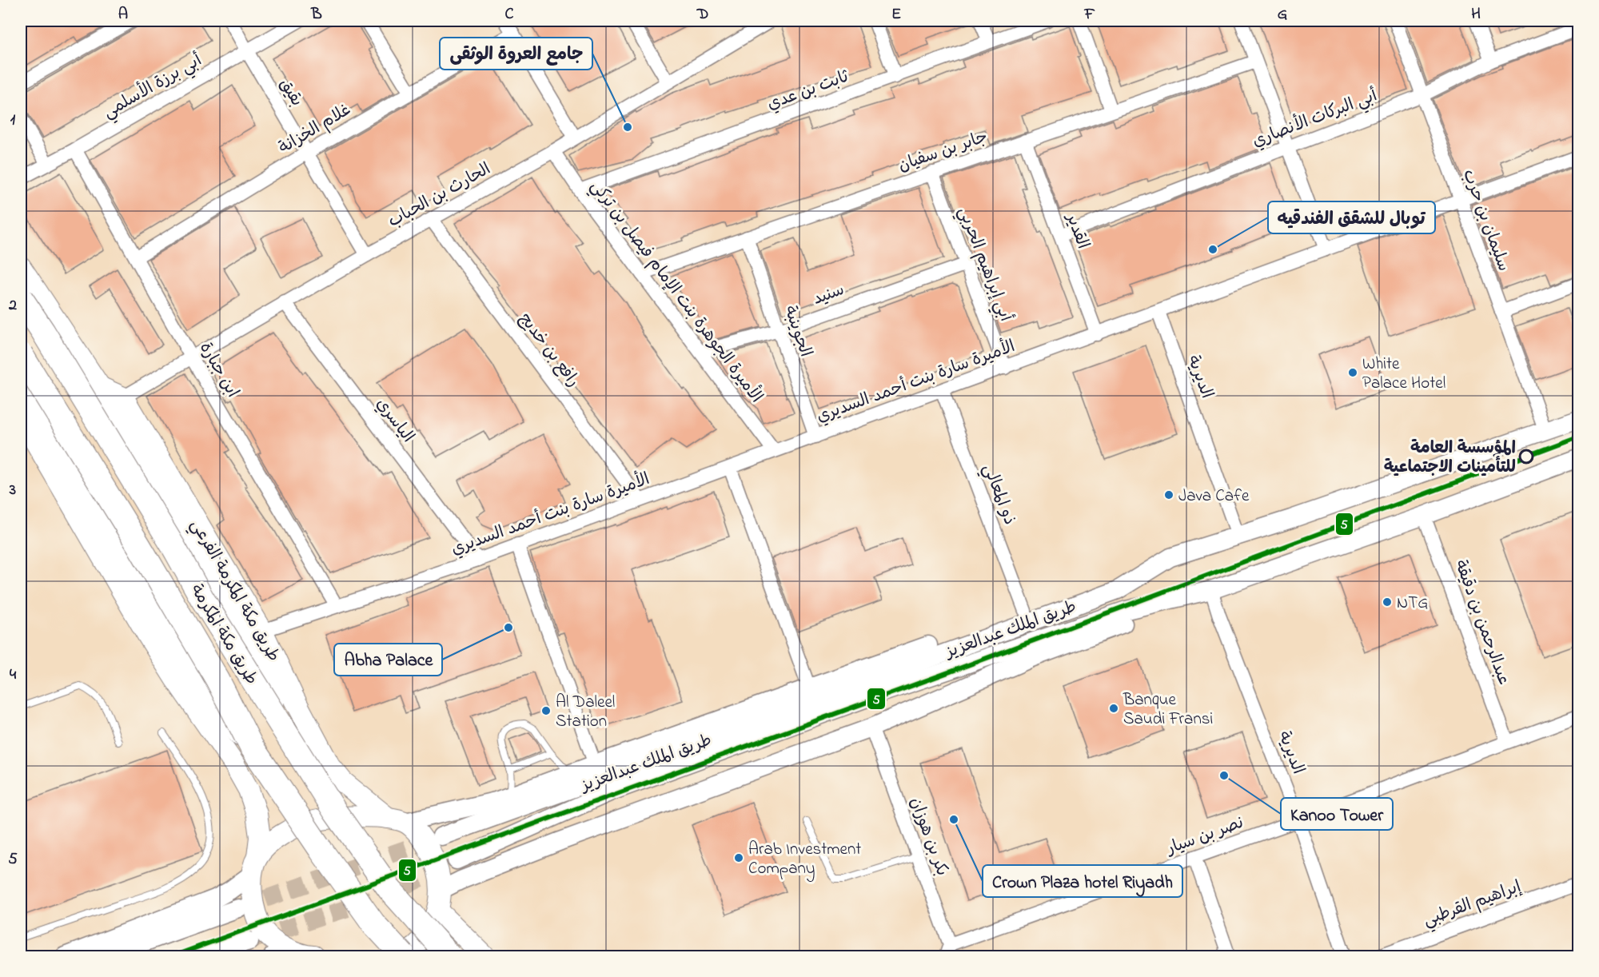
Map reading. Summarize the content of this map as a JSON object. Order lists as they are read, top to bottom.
{
  "streets": {
    "highway": ["طريق مكة المكرمة"],
    "main road": ["طريق مكة المكرمة الفرعي", "طريق الملك عبدالعزيز"],
    "street": [
      "أبي برزة الأسلمي",
      "ثابت بن عدي",
      "بقيق",
      "أبي البركات الأنصاري",
      "غلام الخزانة",
      "جابر بن سفيان",
      "الحارث بن الحباب",
      "سليمان بن حرب",
      "القدير",
      "أبي إبراهيم الحربي",
      "الأميرة الجوهرة بنت الإمام فيصل بن تركي",
      "سنيد",
      "الجوينبة",
      "رافع بن خديج",
      "ابن جبارة",
      "الديرية",
      "الأميرة سارة بنت أحمد السديري",
      "الياسري",
      "ذو المعالي",
      "عبدالرحمن بن دقيقة",
      "نصر بن سيار",
      "بكر بن هوزان",
      "إبراهيم القرطبي"
    ]
  },
  "crossings": [
    ["أبي برزة الأسلمي", "بقيق"],
    ["أبي برزة الأسلمي", "ابن جبارة"],
    ["ثابت بن عدي", "الأميرة الجوهرة بنت الإمام فيصل بن تركي"],
    ["بقيق", "غلام الخزانة"],
    ["بقيق", "الحارث بن الحباب"],
    ["أبي البركات الأنصاري", "سليمان بن حرب"],
    ["أبي البركات الأنصاري", "القدير"],
    ["غلام الخزانة", "ابن جبارة"],
    ["جابر بن سفيان", "القدير"],
    ["جابر بن سفيان", "أبي إبراهيم الحربي"],
    ["جابر بن سفيان", "الأميرة الجوهرة بنت الإمام فيصل بن تركي"],
    ["جابر بن سفيان", "الجوينبة"],
    ["الحارث بن الحباب", "الأميرة الجوهرة بنت الإمام فيصل بن تركي"],
    ["الحارث بن الحباب", "رافع بن خديج"],
    ["الحارث بن الحباب", "ابن جبارة"],
    ["الحارث بن الحباب", "الياسري"],
    ["الحارث بن الحباب", "طريق مكة المكرمة الفرعي"],
    ["سليمان بن حرب", "الأميرة سارة بنت أحمد السديري"],
    ["سليمان بن حرب", "طريق الملك عبدالعزيز"],
    ["القدير", "الأميرة سارة بنت أحمد السديري"],
    ["أبي إبراهيم الحربي", "سنيد"],
    ["أبي إبراهيم الحربي", "الأميرة سارة بنت أحمد السديري"],
    ["الأميرة الجوهرة بنت الإمام فيصل بن تركي", "سنيد"],
    ["الأميرة الجوهرة بنت الإمام فيصل بن تركي", "الأميرة سارة بنت أحمد السديري"],
    ["سنيد", "الجوينبة"],
    ["الجوينبة", "الأميرة سارة بنت أحمد السديري"],
    ["رافع بن خديج", "الأميرة سارة بنت أحمد السديري"],
    ["ابن جبارة", "الأميرة سارة بنت أحمد السديري"],
    ["الديرية", "الأميرة سارة بنت أحمد السديري"],
    ["الديرية", "طريق الملك عبدالعزيز"],
    ["الديرية", "نصر بن سيار"],
    ["الأميرة سارة بنت أحمد السديري", "الياسري"],
    ["الأميرة سارة بنت أحمد السديري", "ذو المعالي"],
    ["الأميرة سارة بنت أحمد السديري", "طريق مكة المكرمة الفرعي"],
    ["عبدالرحمن بن دقيقة", "طريق الملك عبدالعزيز"],
    ["عبدالرحمن بن دقيقة", "نصر بن سيار"],
    ["نصر بن سيار", "بكر بن هوزان"]
  ],
  "places": [
    "جامع العروة الوثقى",
    "توبال للشقق الفندقيه",
    "White Palace Hotel",
    "المؤسسة العامة للتأمينات الاجتماعية",
    "Java Cafe",
    "NTG",
    "Abha Palace",
    "Banque Saudi Fransi",
    "Al Daleel Station",
    "Kanoo Tower",
    "Crown Plaza hotel Riyadh",
    "Arab Investment Company"
  ],
  "lines": ["transit line 5"],
  "grid": {
    "columns": [
      "A",
      "B",
      "C",
      "D",
      "E",
      "F",
      "G",
      "H"
    ],
    "rows": [
      "1",
      "2",
      "3",
      "4",
      "5"
    ]
  }
}
